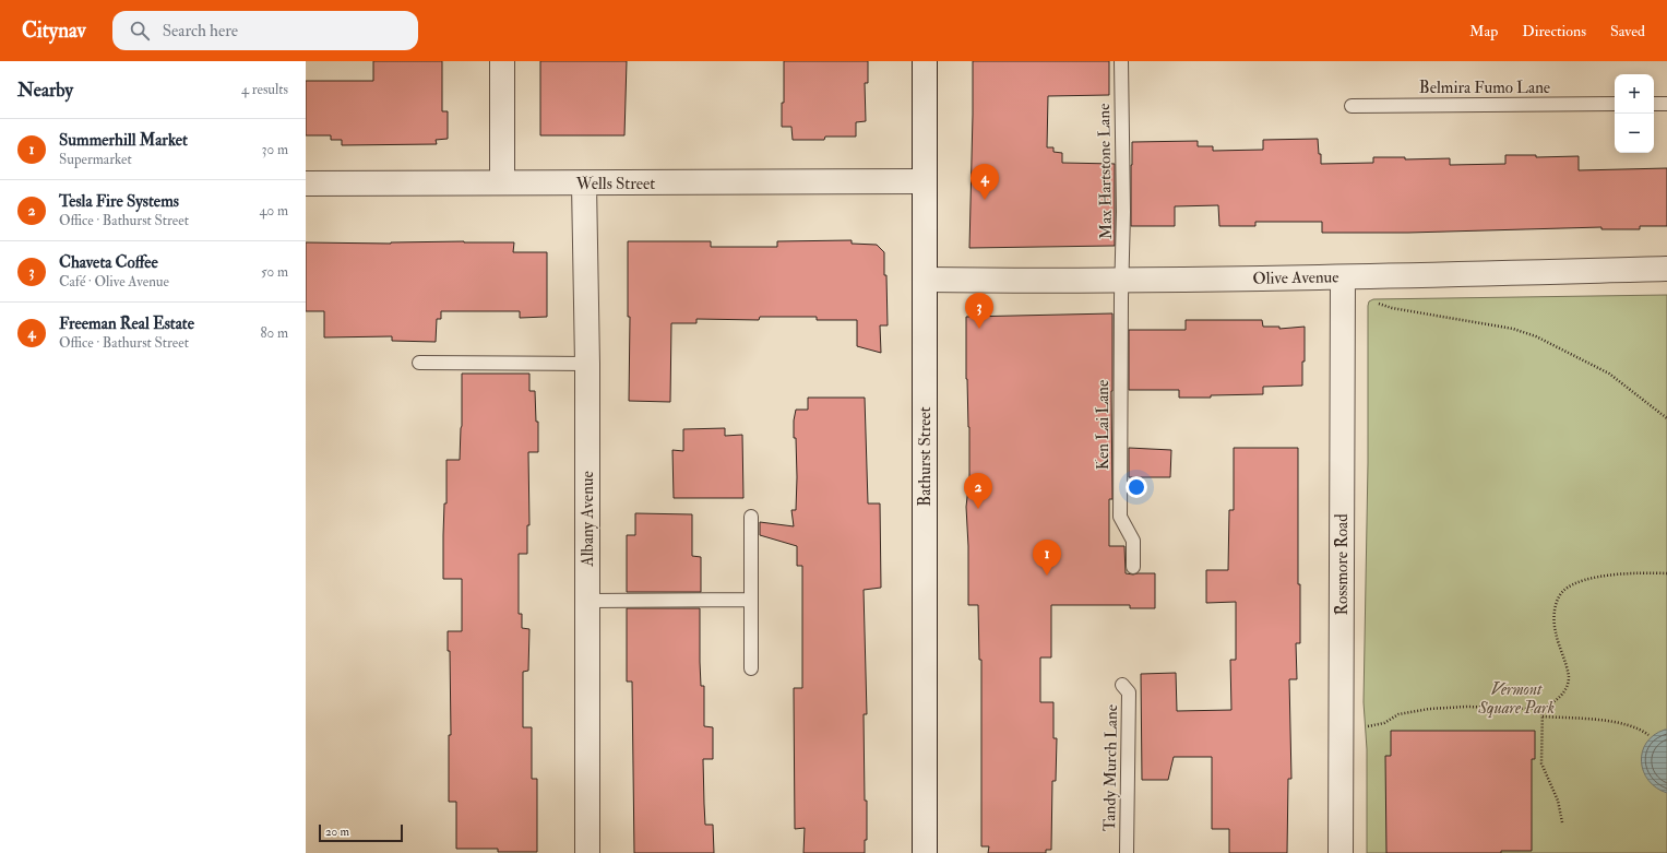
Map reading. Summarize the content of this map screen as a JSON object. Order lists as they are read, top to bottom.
{
  "streets": {
    "street": [
      "Wells Street",
      "Olive Avenue",
      "Bathurst Street",
      "Albany Avenue",
      "Rossmore Road"
    ],
    "lane": [
      "Belmira Fumo Lane",
      "Max Hartstone Lane",
      "Ken Lai Lane",
      "Tandy Murch Lane"
    ]
  },
  "crossings": [
    ["Max Hartstone Lane", "Olive Avenue"],
    ["Max Hartstone Lane", "Ken Lai Lane"],
    ["Wells Street", "Bathurst Street"],
    ["Wells Street", "Albany Avenue"],
    ["Olive Avenue", "Ken Lai Lane"],
    ["Olive Avenue", "Bathurst Street"],
    ["Olive Avenue", "Rossmore Road"]
  ],
  "parks": ["Vermont Square Park"],
  "scale_bar": "20 m",
  "page": {
    "header": "Citynav",
    "search": "Search here",
    "nav": ["Map", "Directions", "Saved"],
    "heading": ["Nearby", "4 results"],
    "map_buttons": ["+", "−"],
    "list": [
      {
        "mark": "1",
        "name": "Summerhill Market",
        "note": "Supermarket",
        "value": "30 m"
      },
      {
        "mark": "2",
        "name": "Tesla Fire Systems",
        "note": "Office · Bathurst Street",
        "value": "40 m"
      },
      {
        "mark": "3",
        "name": "Chaveta Coffee",
        "note": "Café · Olive Avenue",
        "value": "50 m"
      },
      {
        "mark": "4",
        "name": "Freeman Real Estate",
        "note": "Office · Bathurst Street",
        "value": "80 m"
      }
    ],
    "pins": [
      "4",
      "3",
      "2",
      "1"
    ],
    "scale": "20 m"
  }
}
